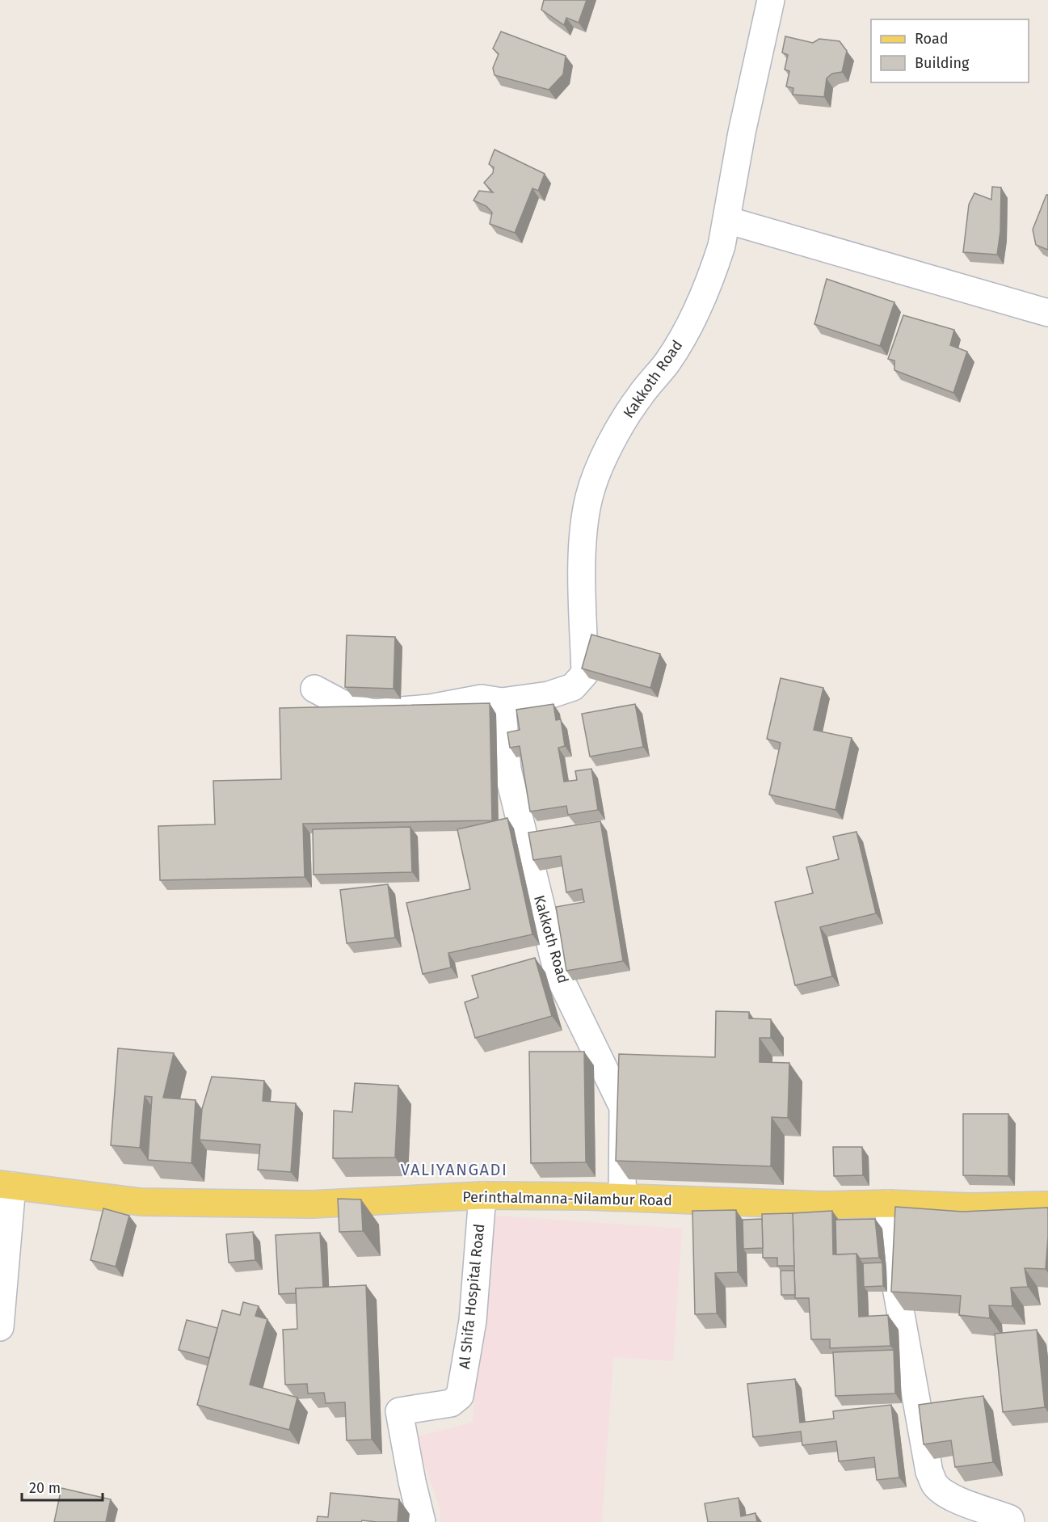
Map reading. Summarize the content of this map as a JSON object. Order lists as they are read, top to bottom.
{
  "streets": {
    "main road": ["Perinthalmanna-Nilambur Road"],
    "street": ["Kakkoth Road", "Al Shifa Hospital Road"]
  },
  "crossings": [
    ["Kakkoth Road", "Perinthalmanna-Nilambur Road"],
    ["Perinthalmanna-Nilambur Road", "Al Shifa Hospital Road"]
  ],
  "districts": ["VALIYANGADI"],
  "legend": ["Road", "Building"],
  "scale_bar": "20 m"
}
